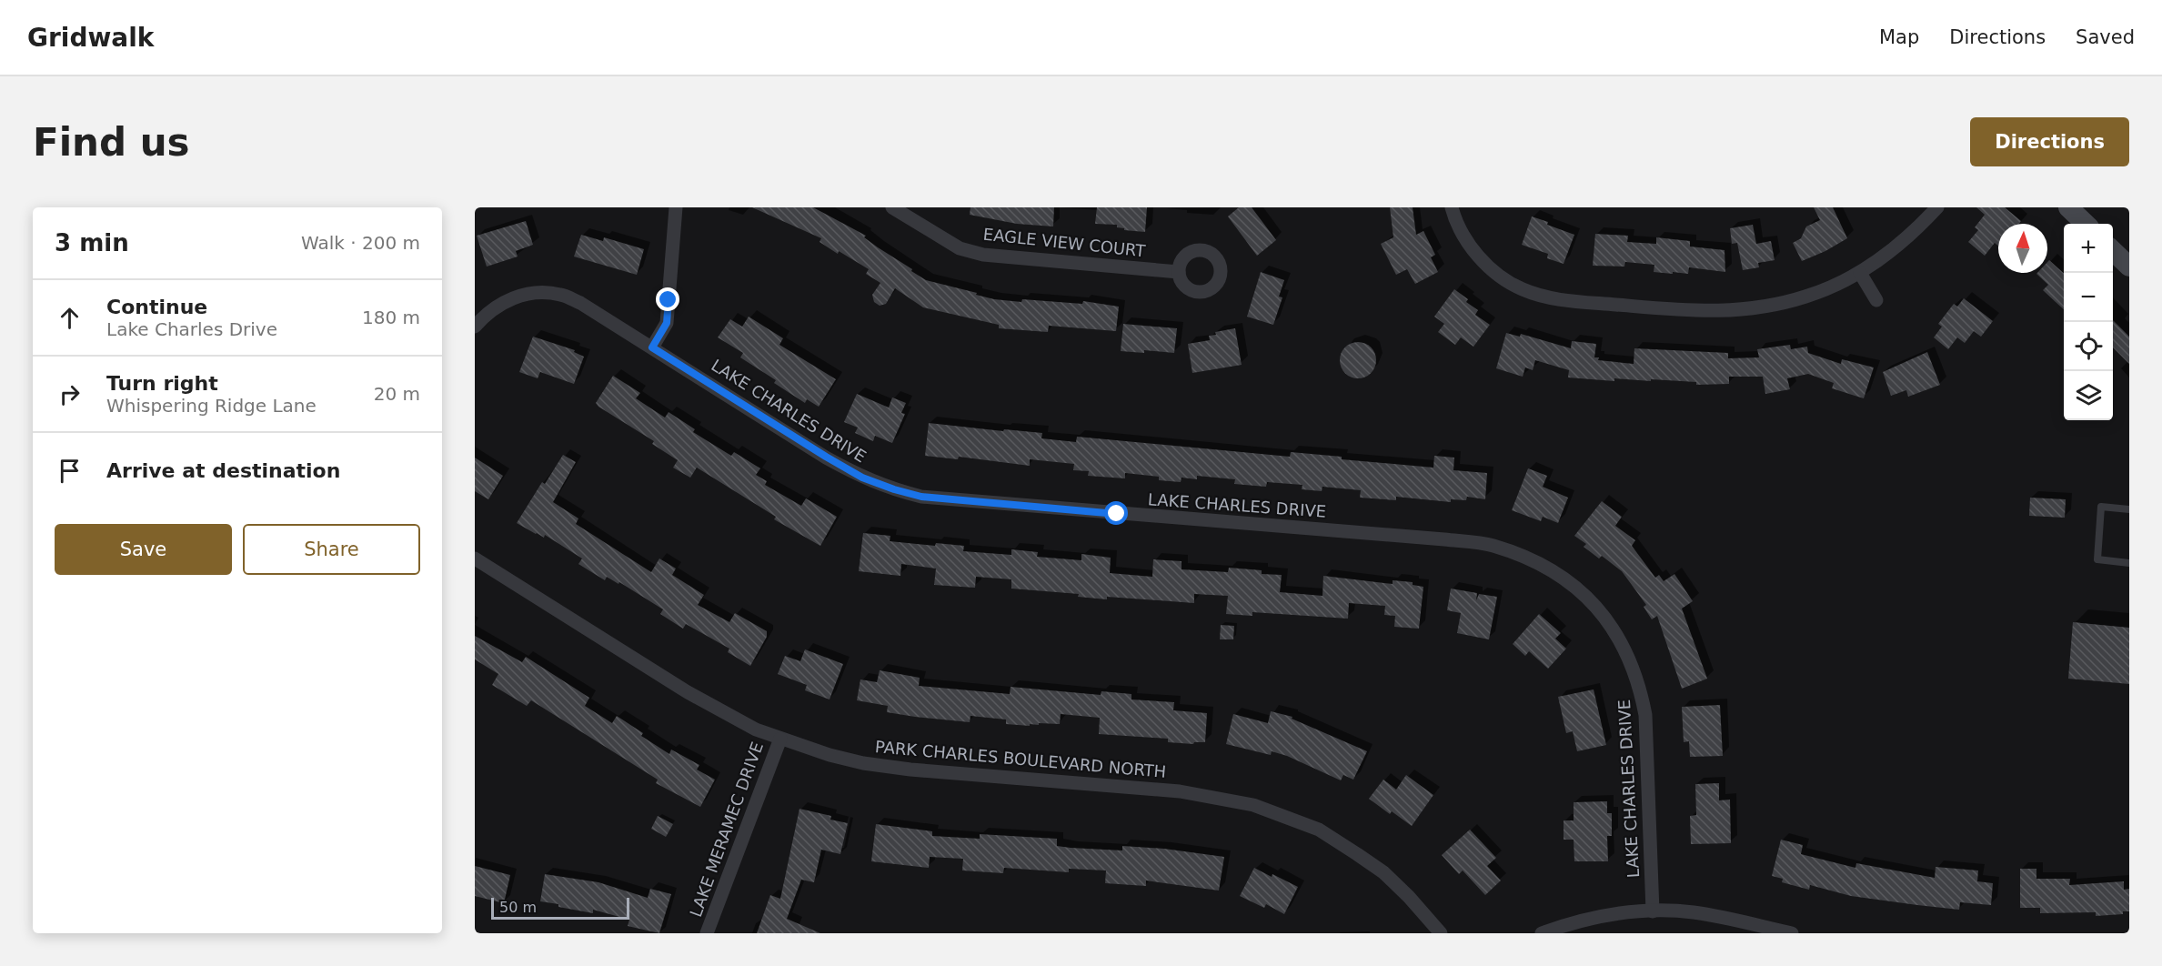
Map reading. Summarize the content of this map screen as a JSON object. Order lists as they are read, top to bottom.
{
  "streets": {
    "street": [
      "EAGLE VIEW COURT",
      "LAKE CHARLES DRIVE",
      "PARK CHARLES BOULEVARD NORTH",
      "LAKE MERAMEC DRIVE"
    ]
  },
  "crossings": [
    ["PARK CHARLES BOULEVARD NORTH", "LAKE MERAMEC DRIVE"]
  ],
  "scale_bar": "50 m",
  "north": "top",
  "page": {
    "header": "Gridwalk",
    "nav": ["Map", "Directions", "Saved"],
    "buttons": [
      "Directions",
      ["Save", "Share"]
    ],
    "title": "Find us",
    "heading": ["3 min", "Walk · 200 m"],
    "map_buttons": ["+", "−"],
    "list": [
      ["Continue", "Lake Charles Drive", "180 m"],
      ["Turn right", "Whispering Ridge Lane", "20 m"],
      "Arrive at destination"
    ],
    "scale": "50 m"
  }
}
